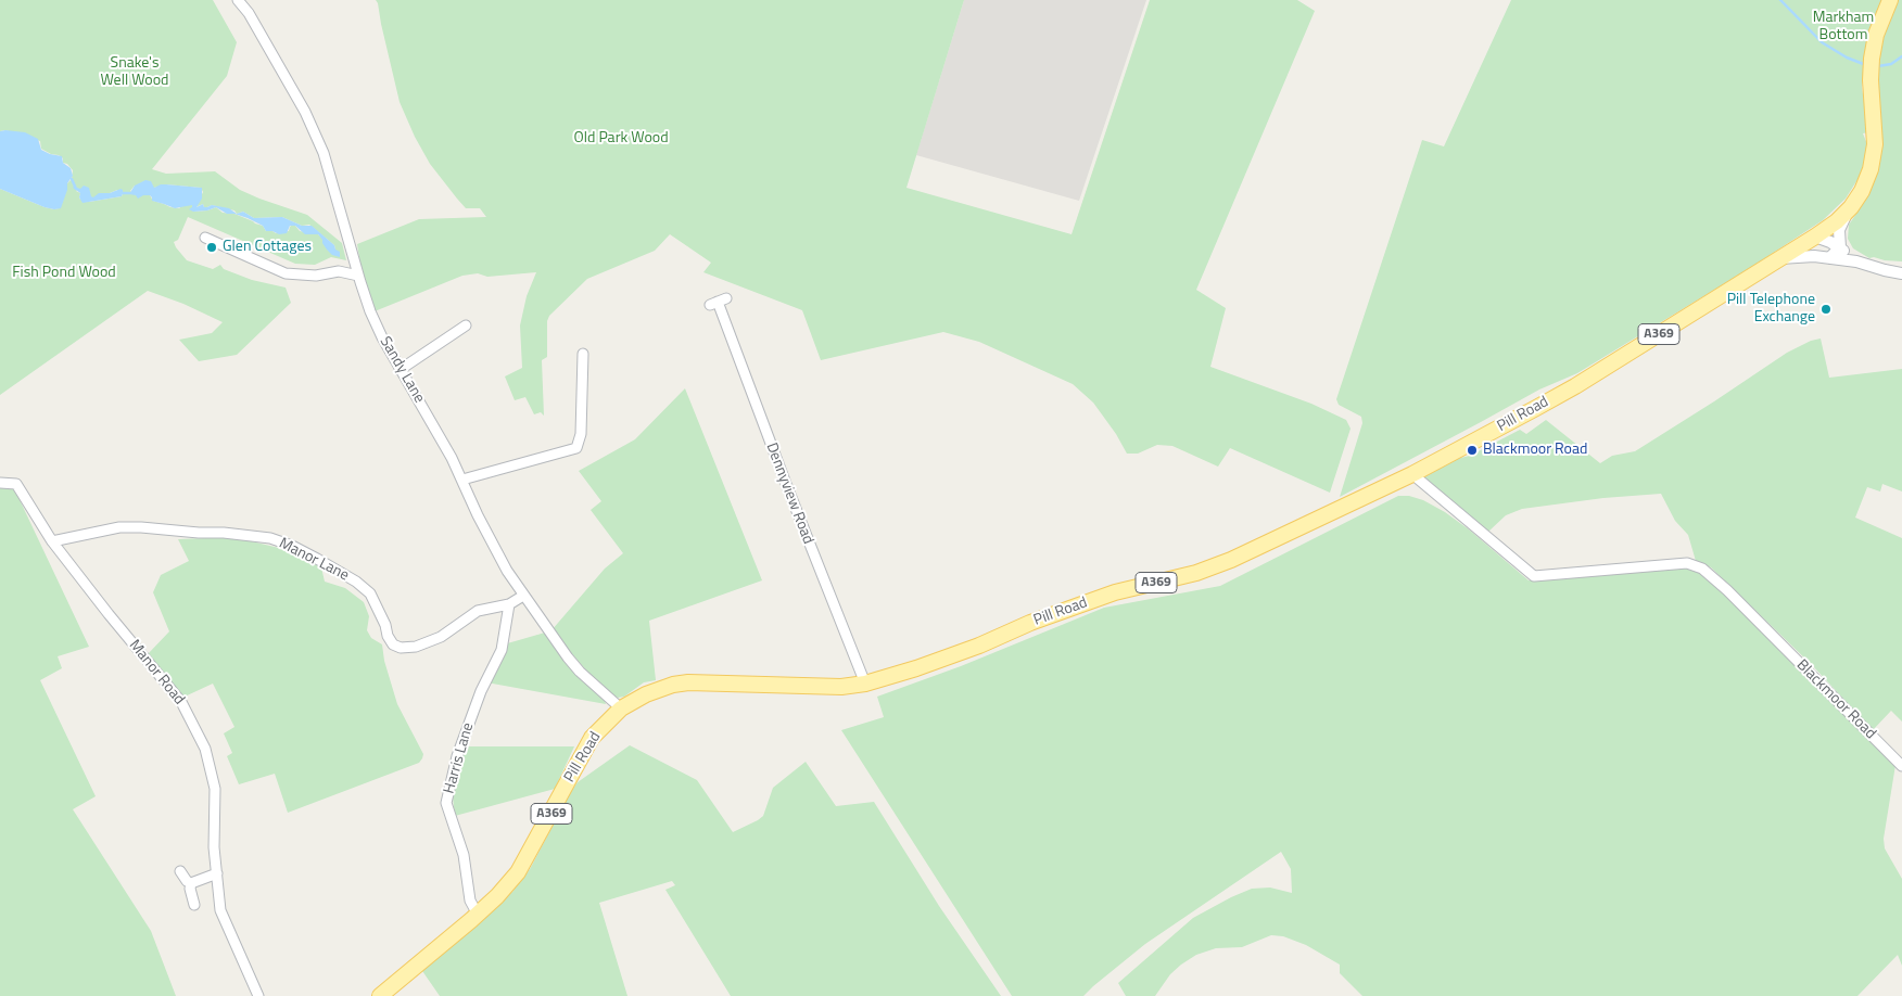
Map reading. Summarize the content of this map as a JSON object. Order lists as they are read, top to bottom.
{
  "streets": {
    "main road": ["A369", "Pill Road"],
    "street": [
      "Sandy Lane",
      "Dennyview Road",
      "Manor Lane",
      "Manor Road",
      "Blackmoor Road",
      "Harris Lane"
    ]
  },
  "crossings": [
    ["A369", "Pill Road"],
    ["Sandy Lane", "Pill Road"],
    ["Sandy Lane", "Manor Lane"],
    ["Pill Road", "Dennyview Road"],
    ["Pill Road", "Blackmoor Road"],
    ["Pill Road", "Harris Lane"],
    ["Manor Lane", "Manor Road"],
    ["Manor Lane", "Harris Lane"]
  ],
  "parks": [
    "Markham Bottom",
    "Snake's Well Wood",
    "Old Park Wood",
    "Fish Pond Wood"
  ],
  "places": ["Glen Cottages", "Pill Telephone Exchange", "Blackmoor Road"]
}
